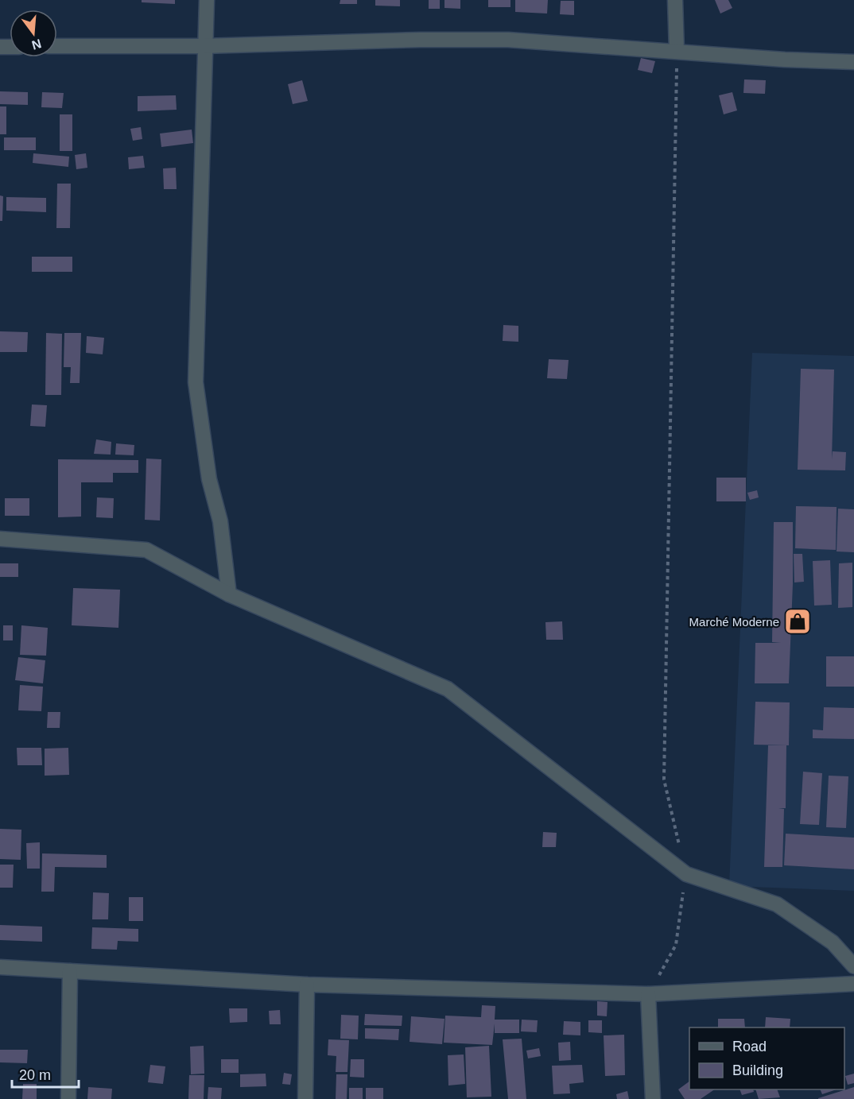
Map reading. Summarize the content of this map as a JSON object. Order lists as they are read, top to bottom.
{
  "places": {
    "shop": ["Marché Moderne"]
  },
  "legend": ["Road", "Building"],
  "scale_bar": "20 m",
  "north": "bottom"
}
